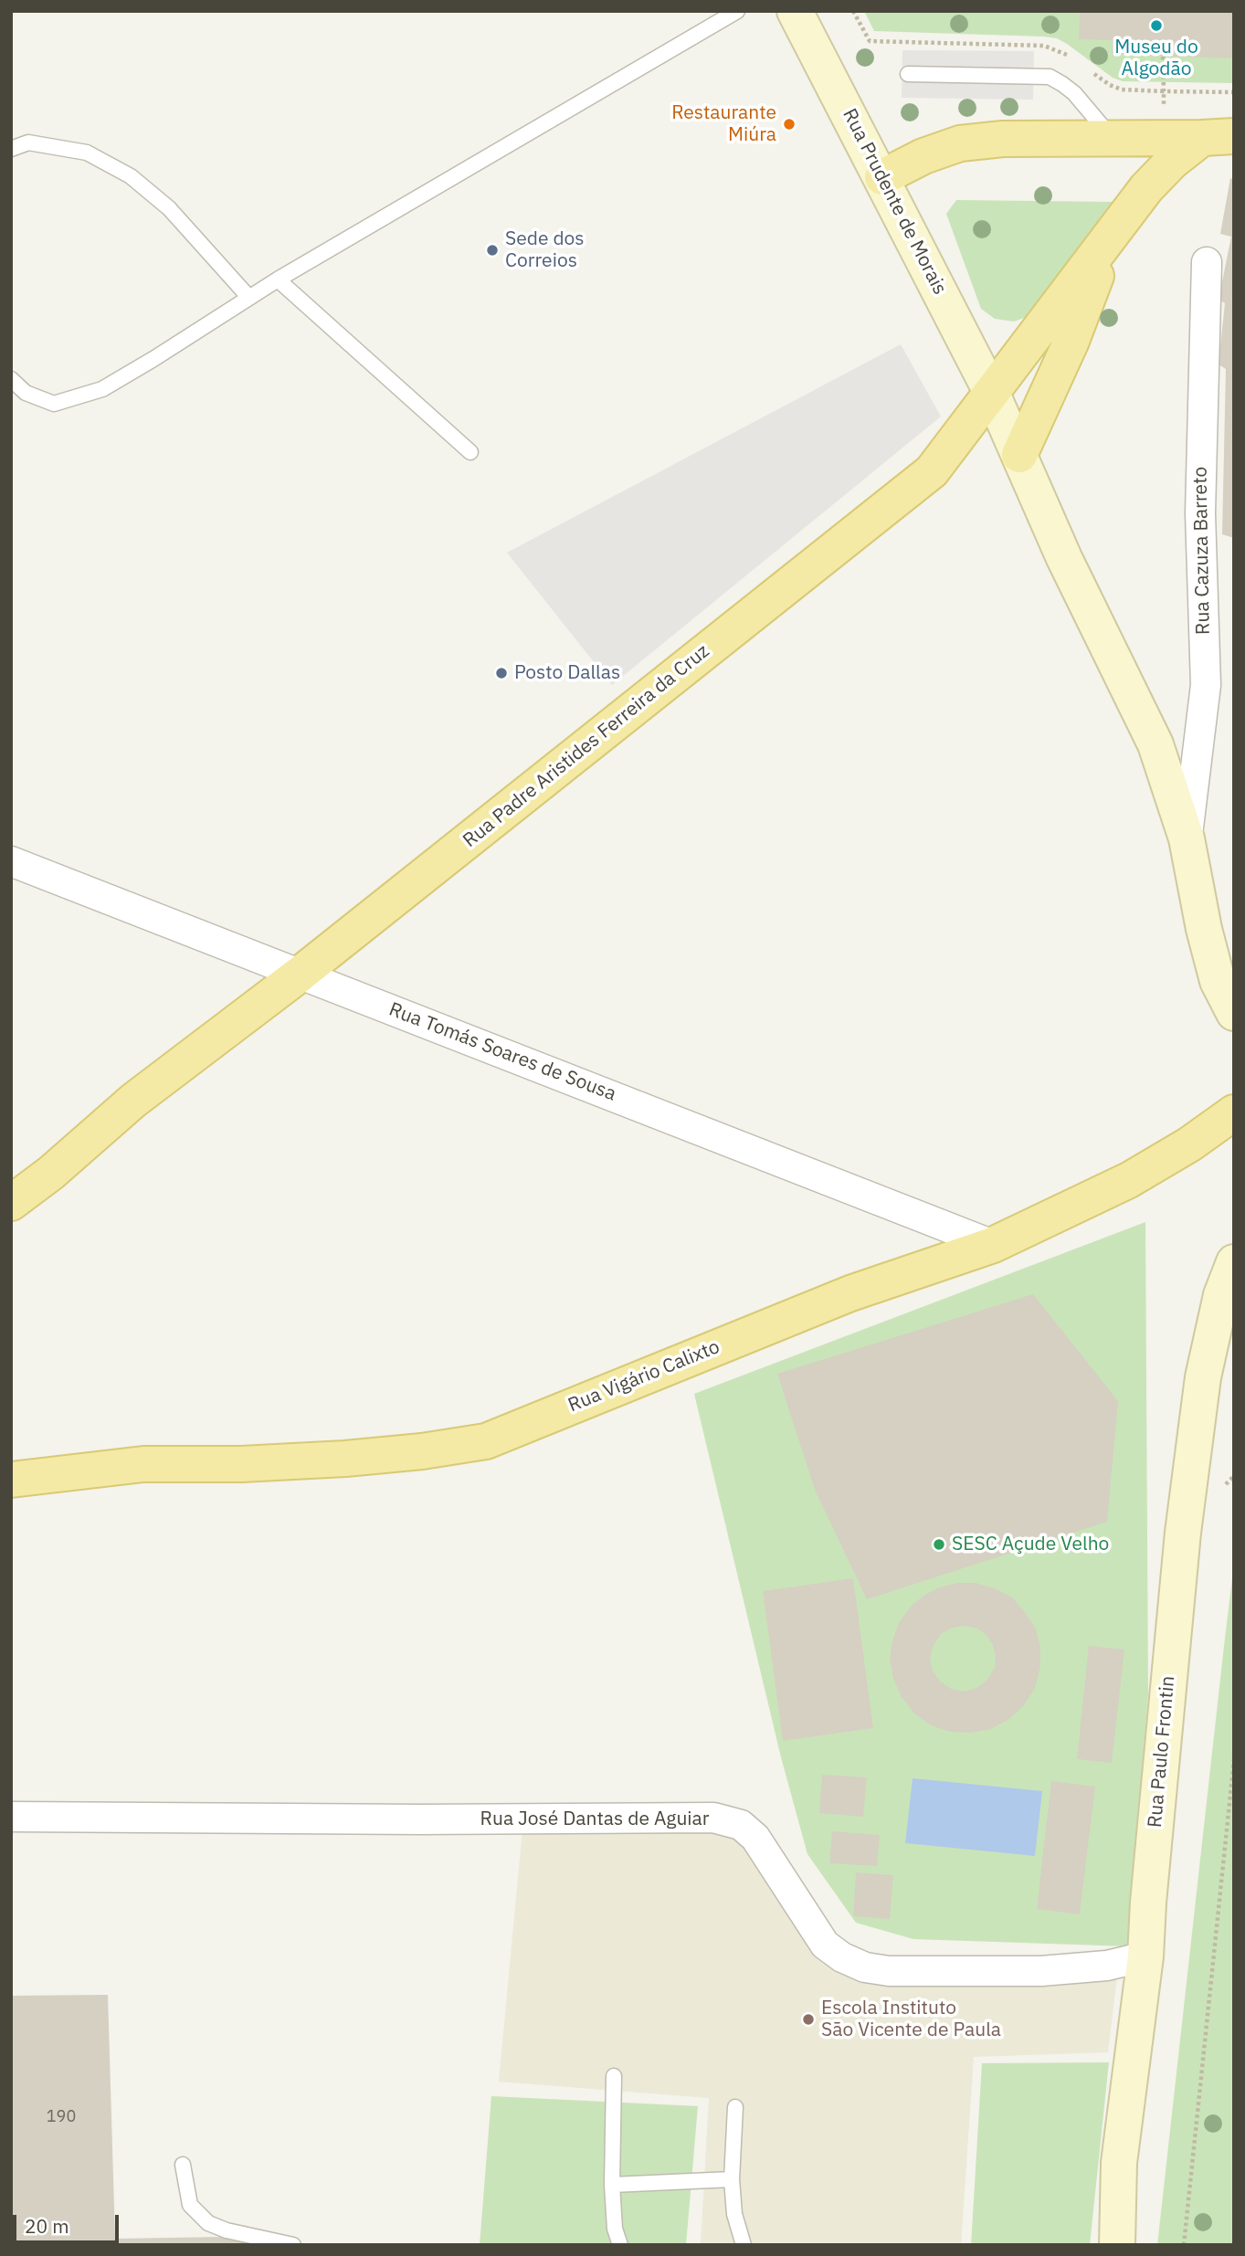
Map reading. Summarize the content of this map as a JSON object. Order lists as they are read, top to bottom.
{
  "streets": {
    "main road": ["Rua Padre Aristides Ferreira da Cruz", "Rua Vigário Calixto"],
    "street": [
      "Rua Prudente de Morais",
      "Rua Cazuza Barreto",
      "Rua Tomás Soares de Sousa",
      "Rua Paulo Frontin",
      "Rua José Dantas de Aguiar"
    ]
  },
  "crossings": [
    ["Rua Prudente de Morais", "Rua Cazuza Barreto"],
    ["Rua Prudente de Morais", "Rua Padre Aristides Ferreira da Cruz"],
    ["Rua Padre Aristides Ferreira da Cruz", "Rua Tomás Soares de Sousa"],
    ["Rua Tomás Soares de Sousa", "Rua Vigário Calixto"],
    ["Rua Paulo Frontin", "Rua José Dantas de Aguiar"]
  ],
  "places": [
    "Museu do Algodão",
    "Restaurante Miúra",
    "Sede dos Correios",
    "Posto Dallas",
    "SESC Açude Velho",
    "Escola Instituto São Vicente de Paula"
  ],
  "house_numbers": ["190"],
  "scale_bar": "20 m"
}
